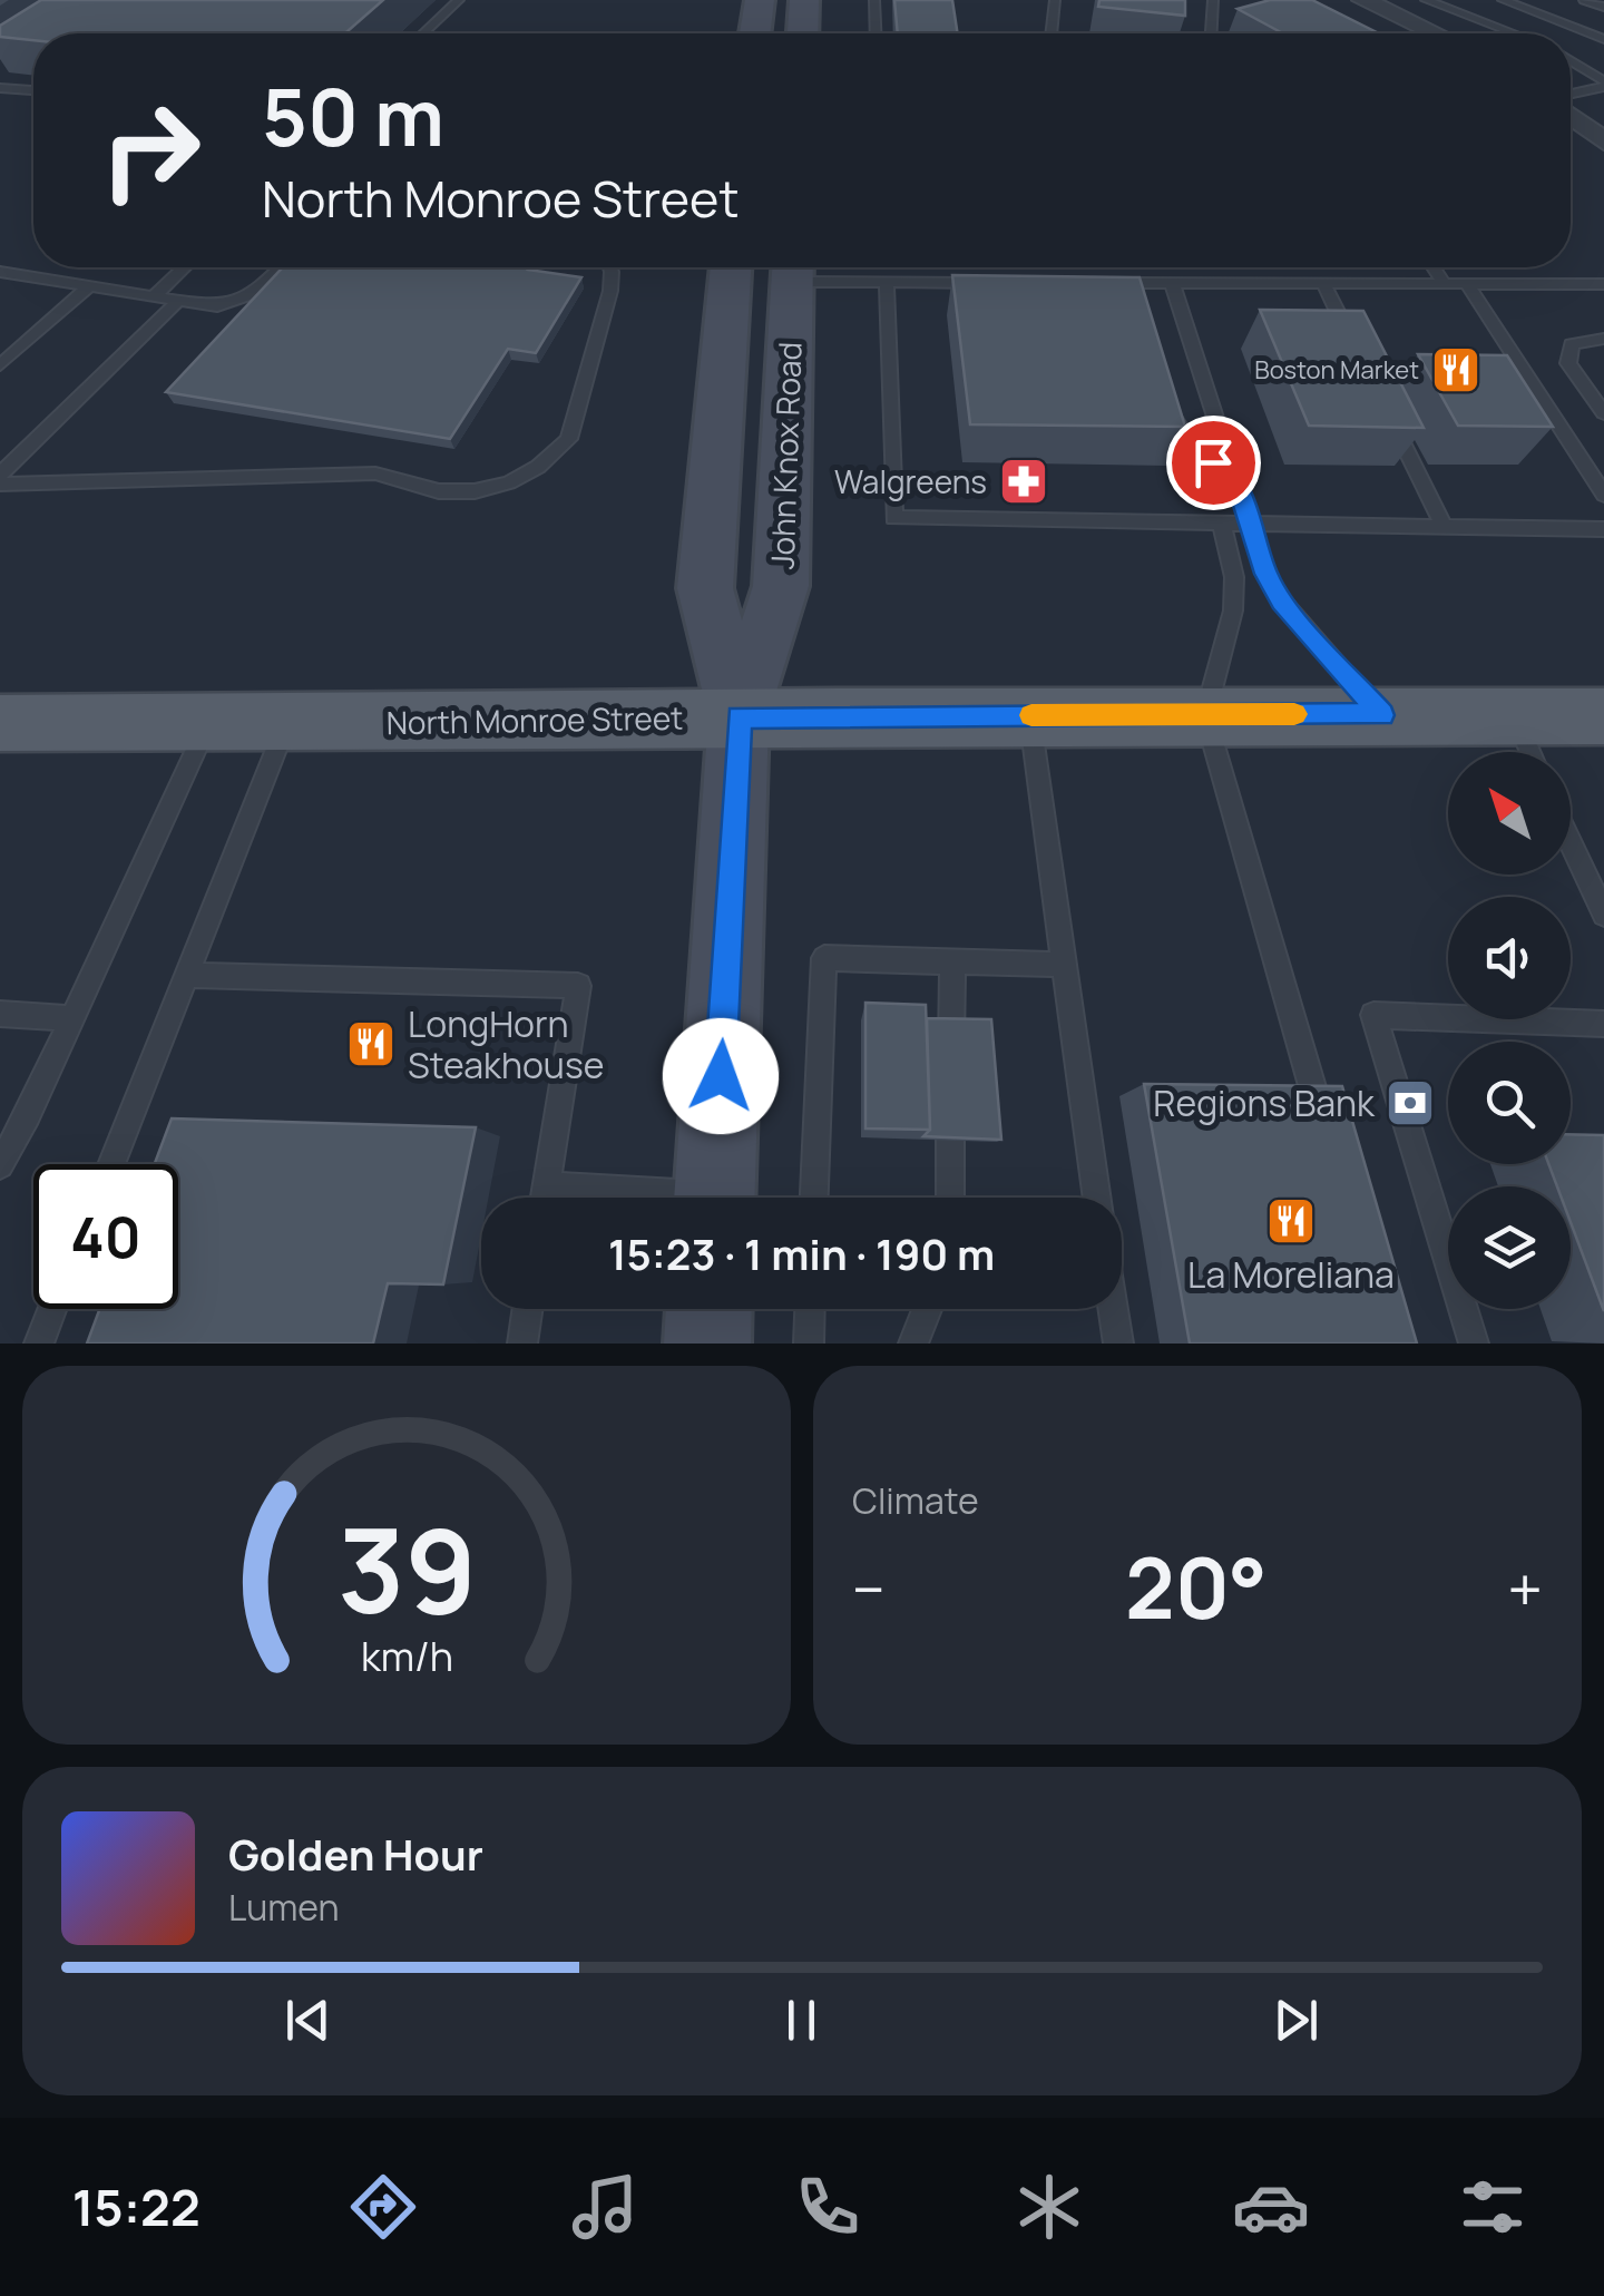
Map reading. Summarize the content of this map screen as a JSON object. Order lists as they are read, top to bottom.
{
  "streets": {
    "main road": ["John Knox Road", "North Monroe Street"]
  },
  "crossings": [
    ["John Knox Road", "North Monroe Street"]
  ],
  "places": {
    "restaurant": ["Boston Market", "LongHorn Steakhouse", "La Moreliana"],
    "pharmacy": ["Walgreens"],
    "bank": ["Regions Bank"]
  },
  "north": "top left",
  "page": {
    "turn": ["50 m", "North Monroe Street"],
    "limit": "40",
    "trip": "15:23 · 1 min · 190 m",
    "tile": "Climate",
    "heat": ["−", "20°", "+"],
    "song": ["Golden Hour", "Lumen"],
    "tabs": "15:22",
    "gauge": ["39", "km/h"]
  }
}
